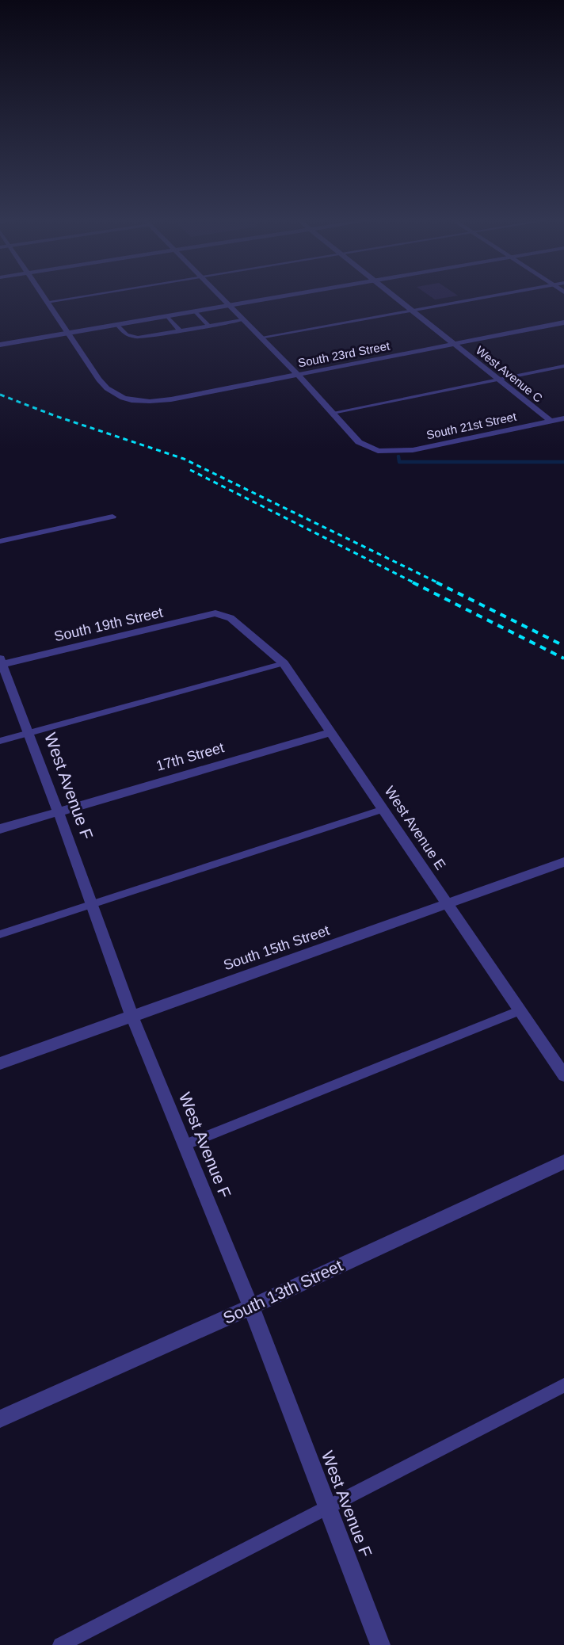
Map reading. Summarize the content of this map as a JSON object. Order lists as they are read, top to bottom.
{
  "streets": {
    "street": [
      "South 23rd Street",
      "West Avenue C",
      "South 21st Street",
      "South 19th Street",
      "17th Street",
      "West Avenue F",
      "West Avenue E",
      "South 15th Street",
      "South 13th Street"
    ]
  },
  "crossings": [
    ["South 23rd Street", "West Avenue C"],
    ["West Avenue C", "South 21st Street"],
    ["South 19th Street", "West Avenue F"],
    ["South 19th Street", "West Avenue E"],
    ["17th Street", "West Avenue F"],
    ["17th Street", "West Avenue E"],
    ["West Avenue F", "South 15th Street"],
    ["West Avenue F", "South 13th Street"],
    ["West Avenue E", "South 15th Street"]
  ]
}
